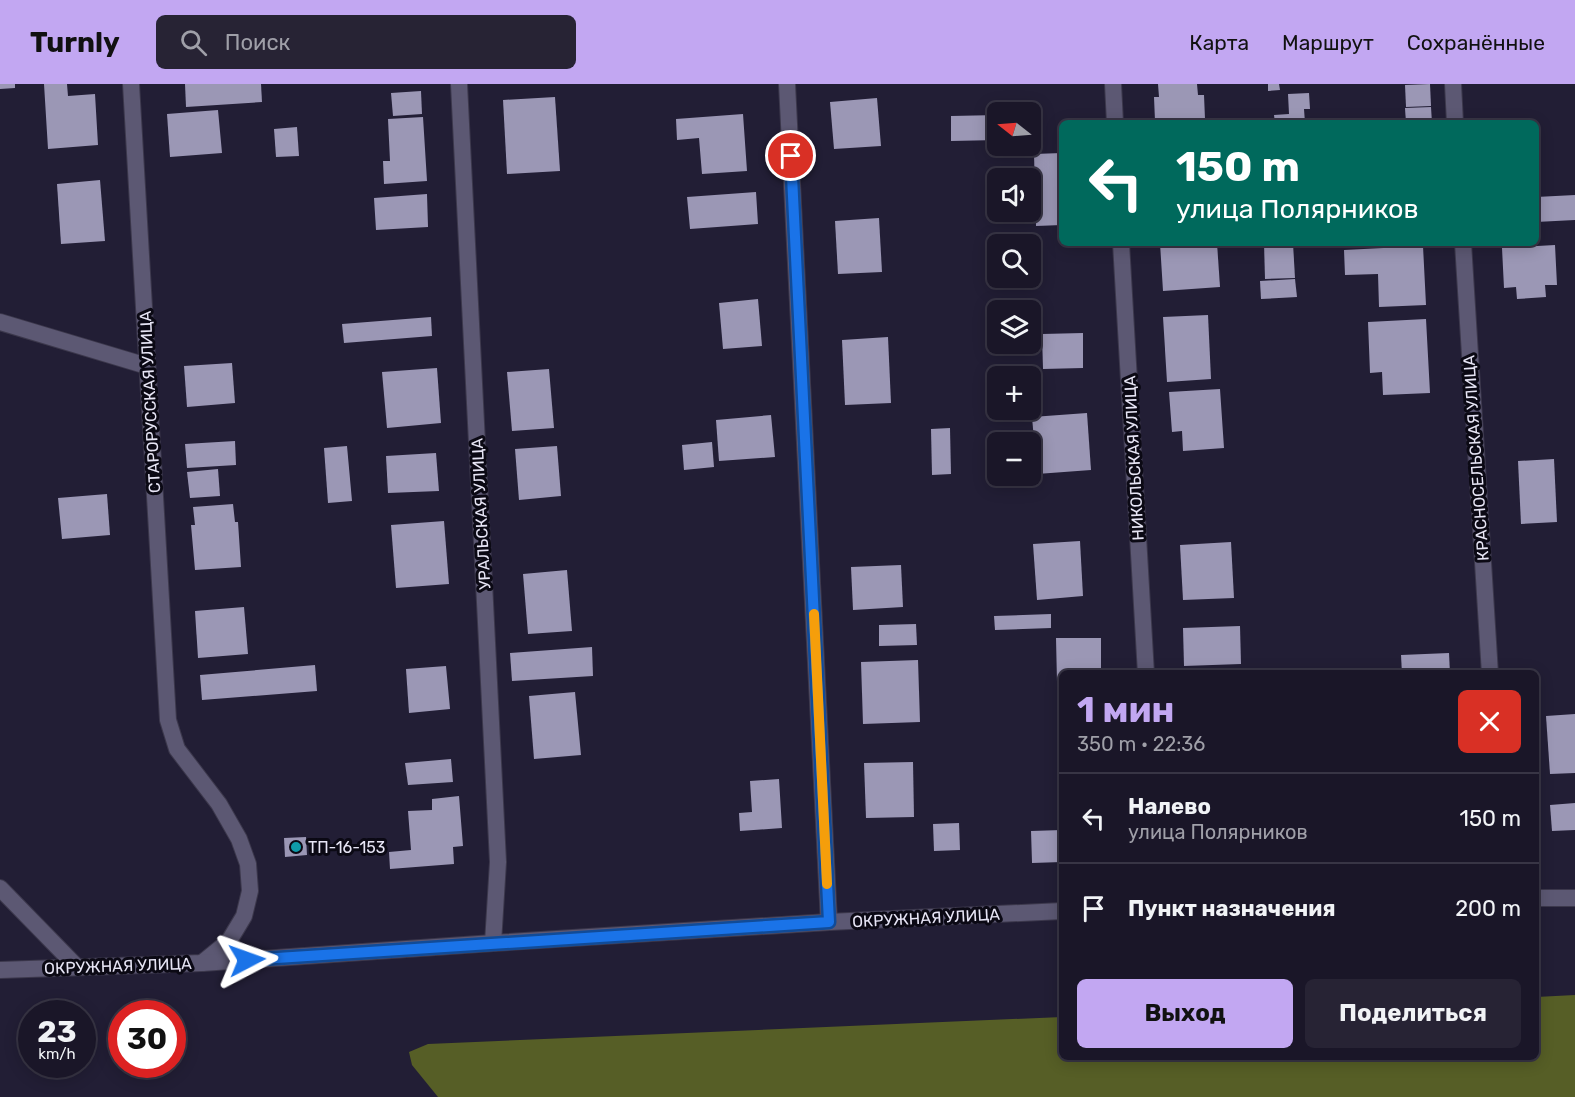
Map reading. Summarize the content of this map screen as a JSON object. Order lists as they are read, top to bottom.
{
  "streets": {
    "street": [
      "СТАРОРУССКАЯ УЛИЦА",
      "НИКОЛЬСКАЯ УЛИЦА",
      "КРАСНОСЕЛЬСКАЯ УЛИЦА",
      "УРАЛЬСКАЯ УЛИЦА",
      "ОКРУЖНАЯ УЛИЦА"
    ]
  },
  "crossings": [
    ["СТАРОРУССКАЯ УЛИЦА", "ОКРУЖНАЯ УЛИЦА"],
    ["УРАЛЬСКАЯ УЛИЦА", "ОКРУЖНАЯ УЛИЦА"]
  ],
  "places": ["ТП-16-153"],
  "north": "left",
  "page": {
    "header": "Turnly",
    "search": "Поиск",
    "nav": ["Карта", "Маршрут", "Сохранённые"],
    "map_buttons": ["+", "−"],
    "turn": ["150 m", "улица Полярников"],
    "heading": ["1 мин", "350 m · 22:36"],
    "list": [
      {
        "name": "Налево",
        "note": "улица Полярников",
        "value": "150 m"
      },
      {
        "name": "Пункт назначения",
        "value": "200 m"
      }
    ],
    "buttons": ["Выход", "Поделиться"],
    "speed": "23 km/h",
    "limit": "30"
  }
}
